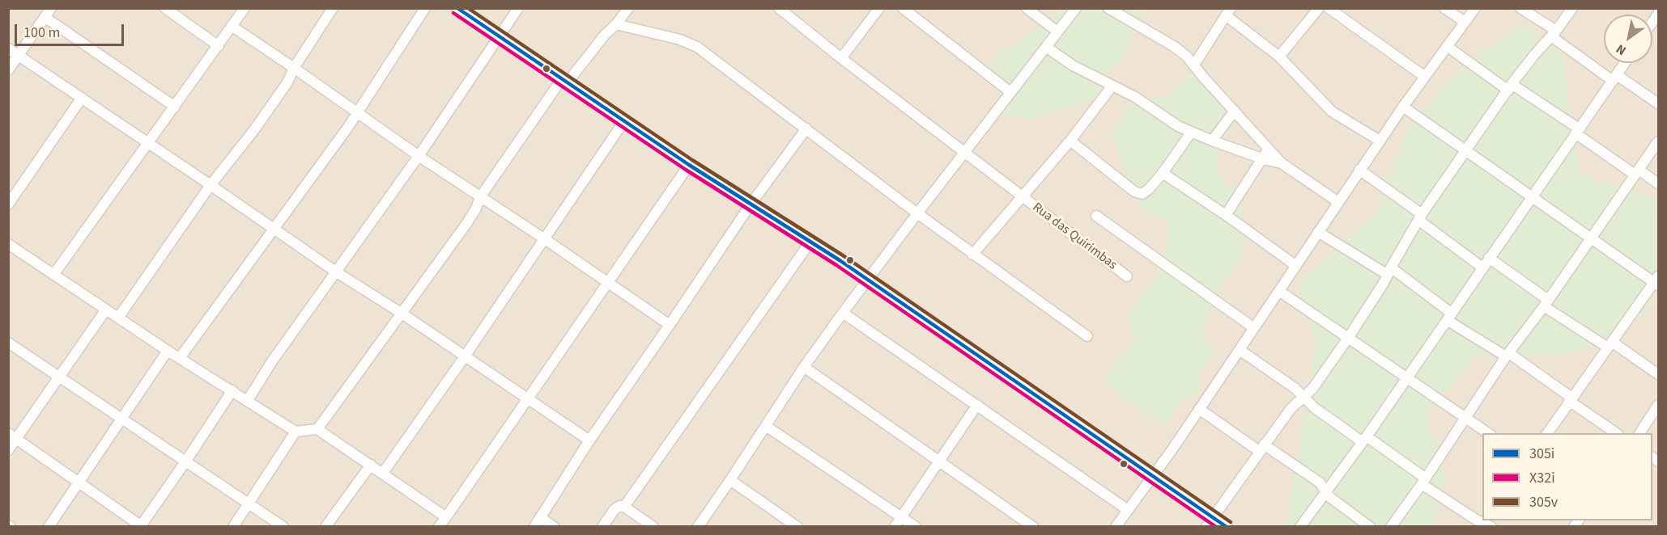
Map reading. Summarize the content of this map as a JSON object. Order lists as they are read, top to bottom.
{
  "streets": {
    "street": ["Rua das Quirimbas"]
  },
  "lines": ["transit line 305i", "transit line 305v", "transit line X32i"],
  "legend": ["305i", "X32i", "305v"],
  "scale_bar": "100 m",
  "north": "bottom left"
}
